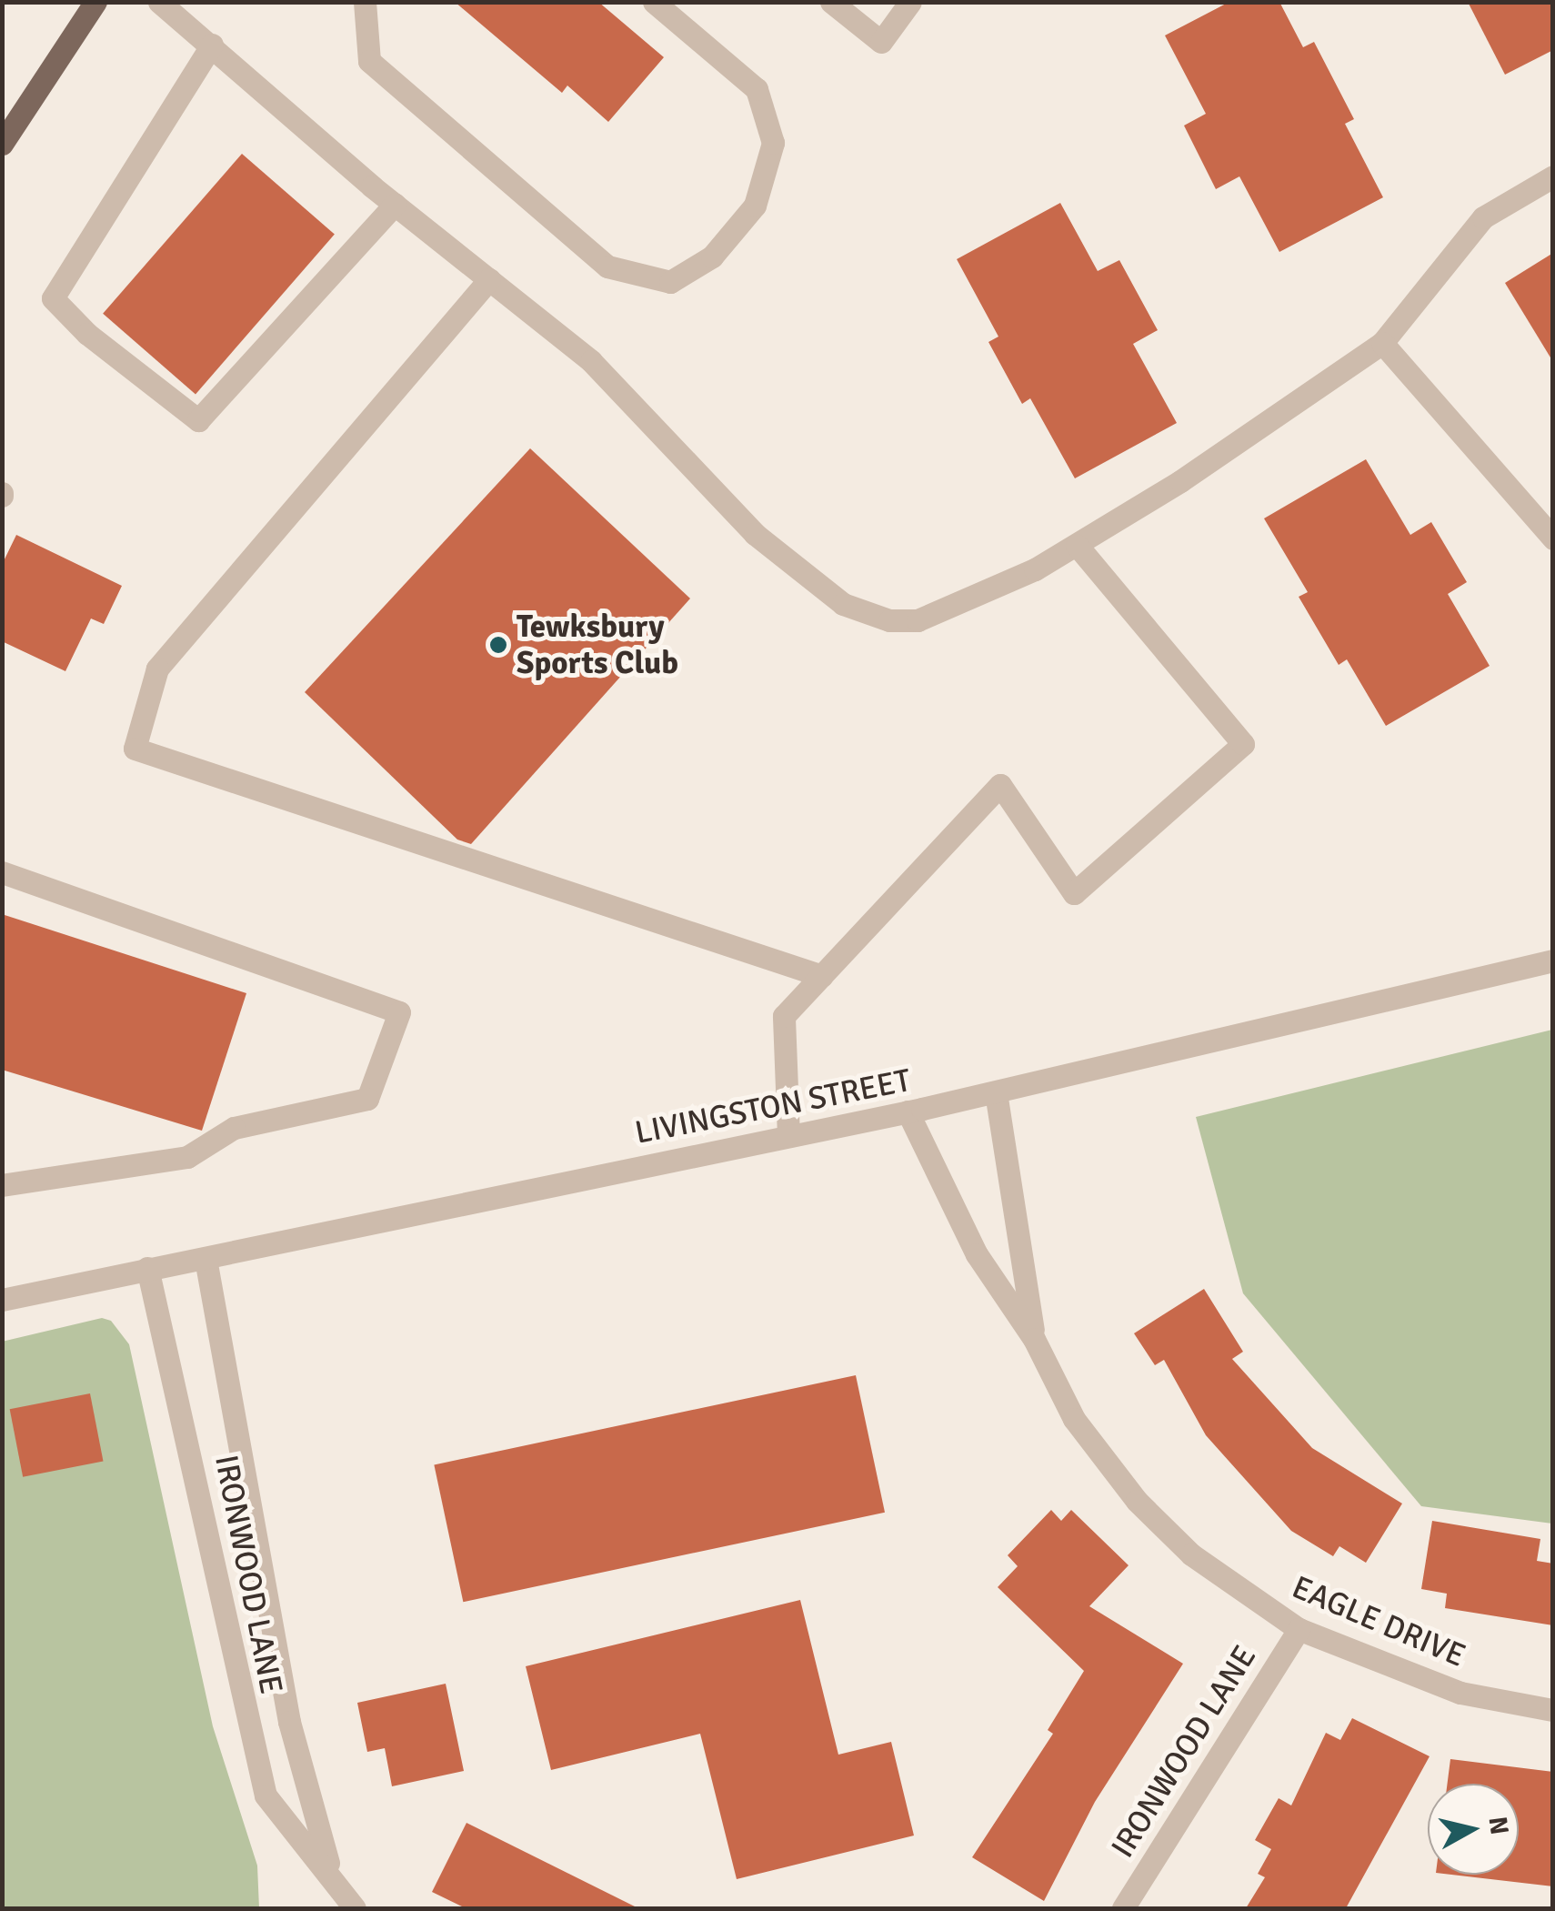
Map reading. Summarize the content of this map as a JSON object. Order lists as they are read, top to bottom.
{
  "streets": {
    "street": ["LIVINGSTON STREET", "IRONWOOD LANE", "EAGLE DRIVE"]
  },
  "crossings": [
    ["LIVINGSTON STREET", "IRONWOOD LANE"],
    ["LIVINGSTON STREET", "EAGLE DRIVE"],
    ["IRONWOOD LANE", "EAGLE DRIVE"]
  ],
  "places": ["Tewksbury Sports Club"],
  "north": "right"
}
